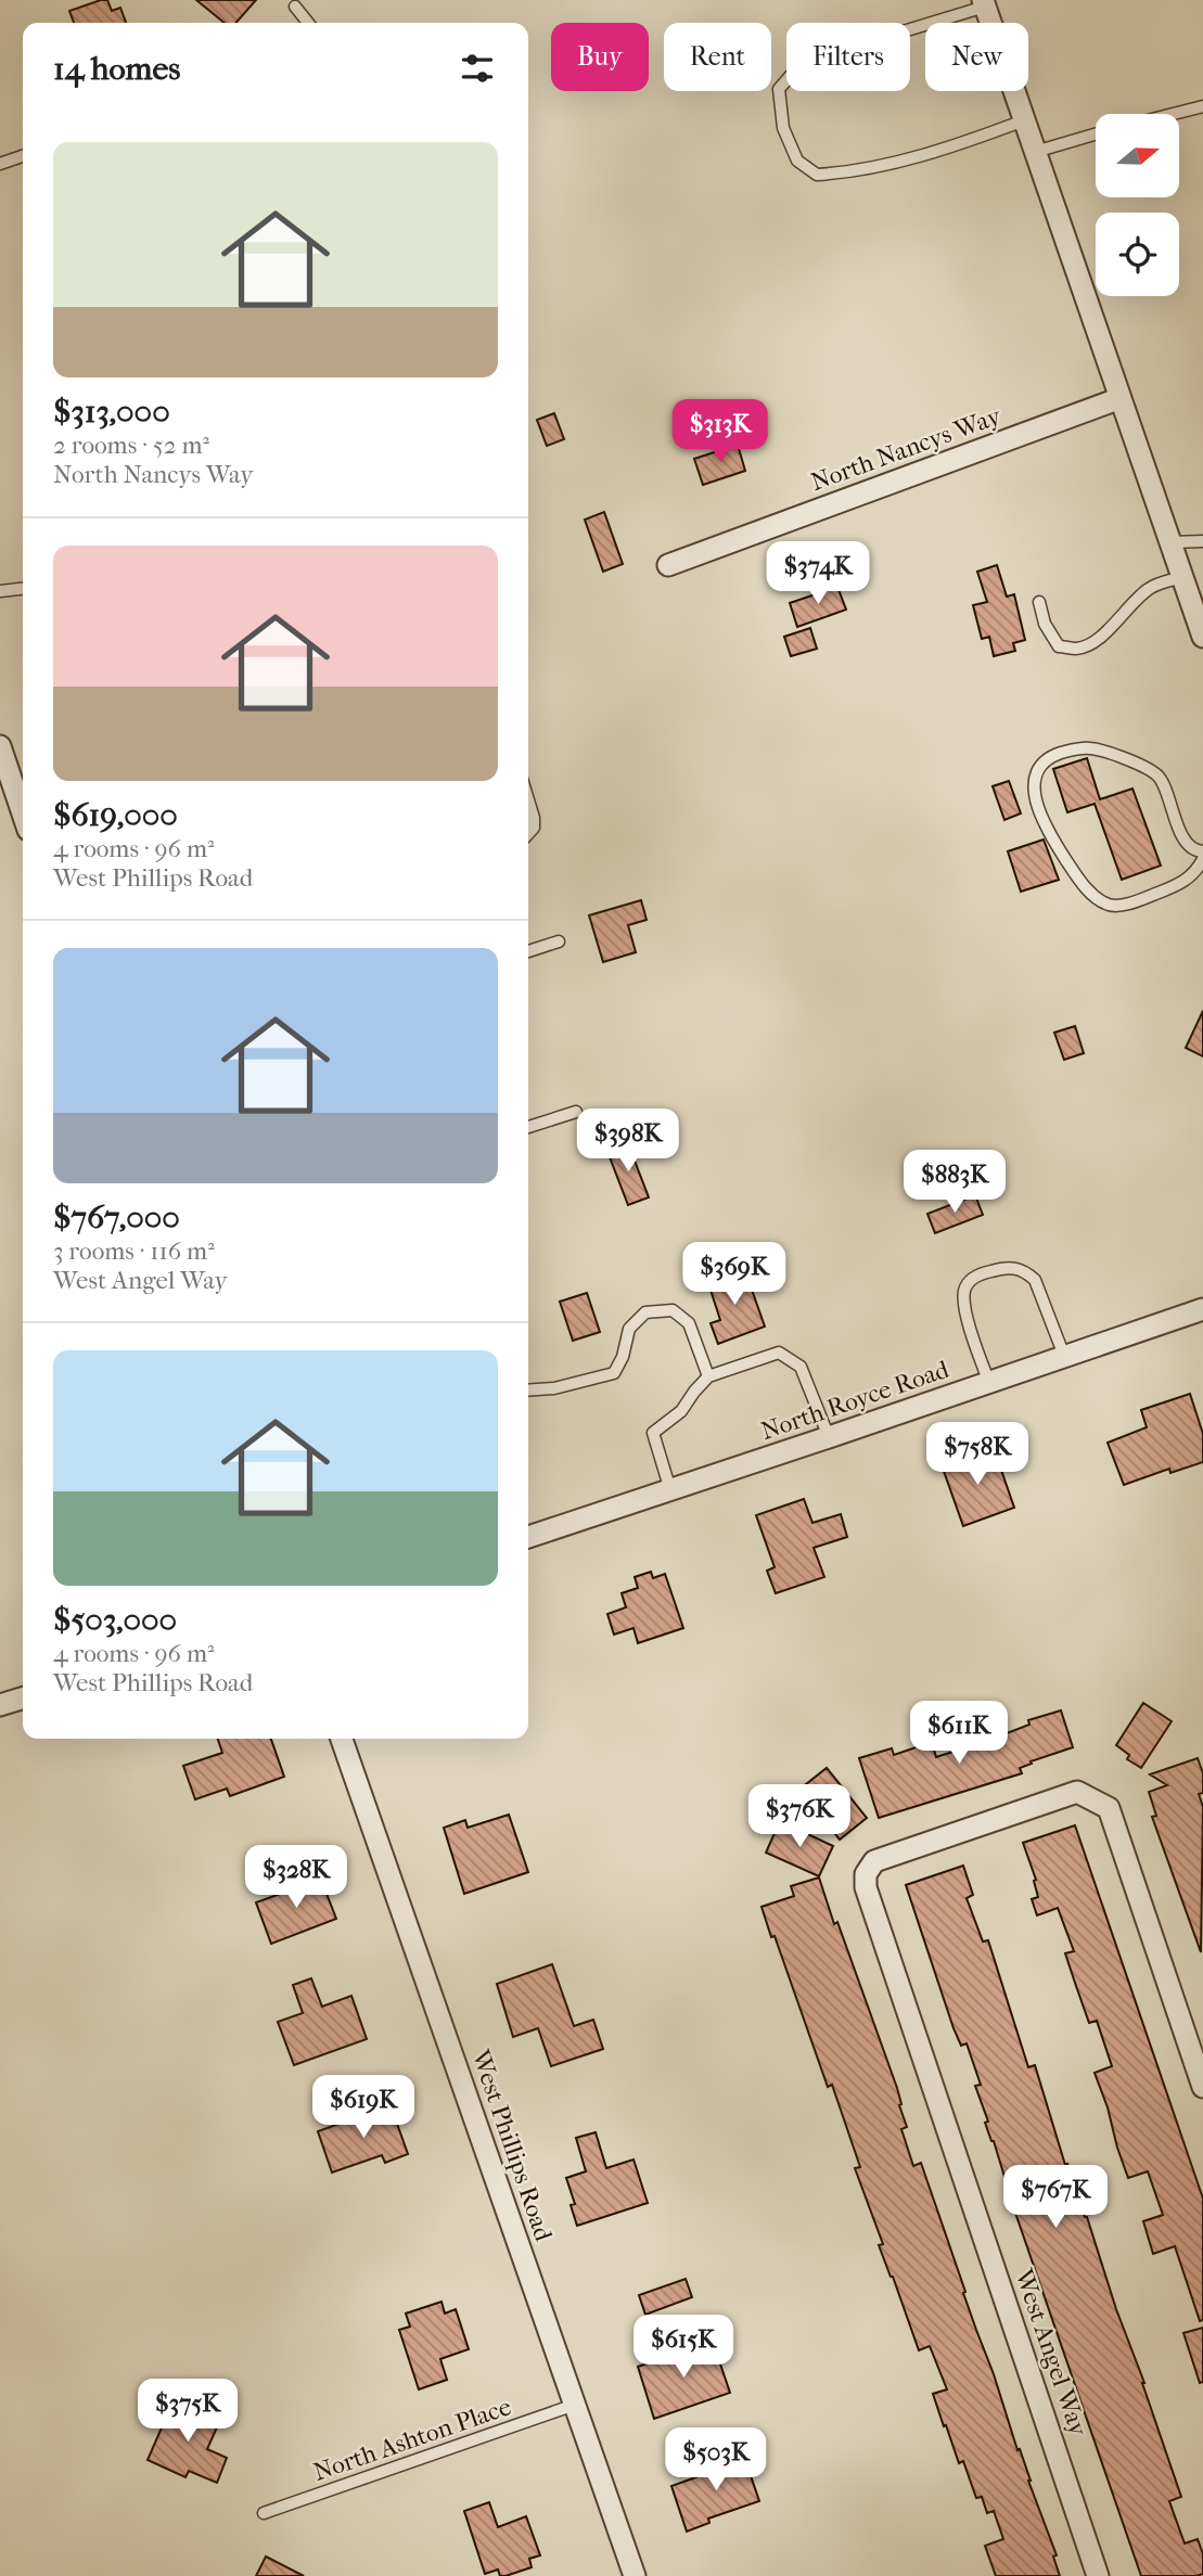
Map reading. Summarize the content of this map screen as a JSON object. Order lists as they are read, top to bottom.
{
  "streets": {
    "street": [
      "North Nancys Way",
      "North Royce Road",
      "West Phillips Road",
      "West Angel Way"
    ],
    "lane": ["North Ashton Place"]
  },
  "crossings": [
    ["West Phillips Road", "North Ashton Place"]
  ],
  "north": "right",
  "page": {
    "chip": [
      "Buy",
      "Rent",
      "Filters",
      "New"
    ],
    "heading": "14 homes",
    "list": [
      {
        "name": "$313,000",
        "note": "2 rooms · 52 m² · North Nancys Way"
      },
      {
        "name": "$619,000",
        "note": "4 rooms · 96 m² · West Phillips Road"
      },
      {
        "name": "$767,000",
        "note": "3 rooms · 116 m² · West Angel Way"
      },
      {
        "name": "$503,000",
        "note": "4 rooms · 96 m² · West Phillips Road"
      }
    ],
    "price": [
      "$313K",
      "$374K",
      "$398K",
      "$883K",
      "$369K",
      "$758K",
      "$611K",
      "$376K",
      "$328K",
      "$619K",
      "$767K",
      "$615K",
      "$375K",
      "$503K"
    ]
  }
}
